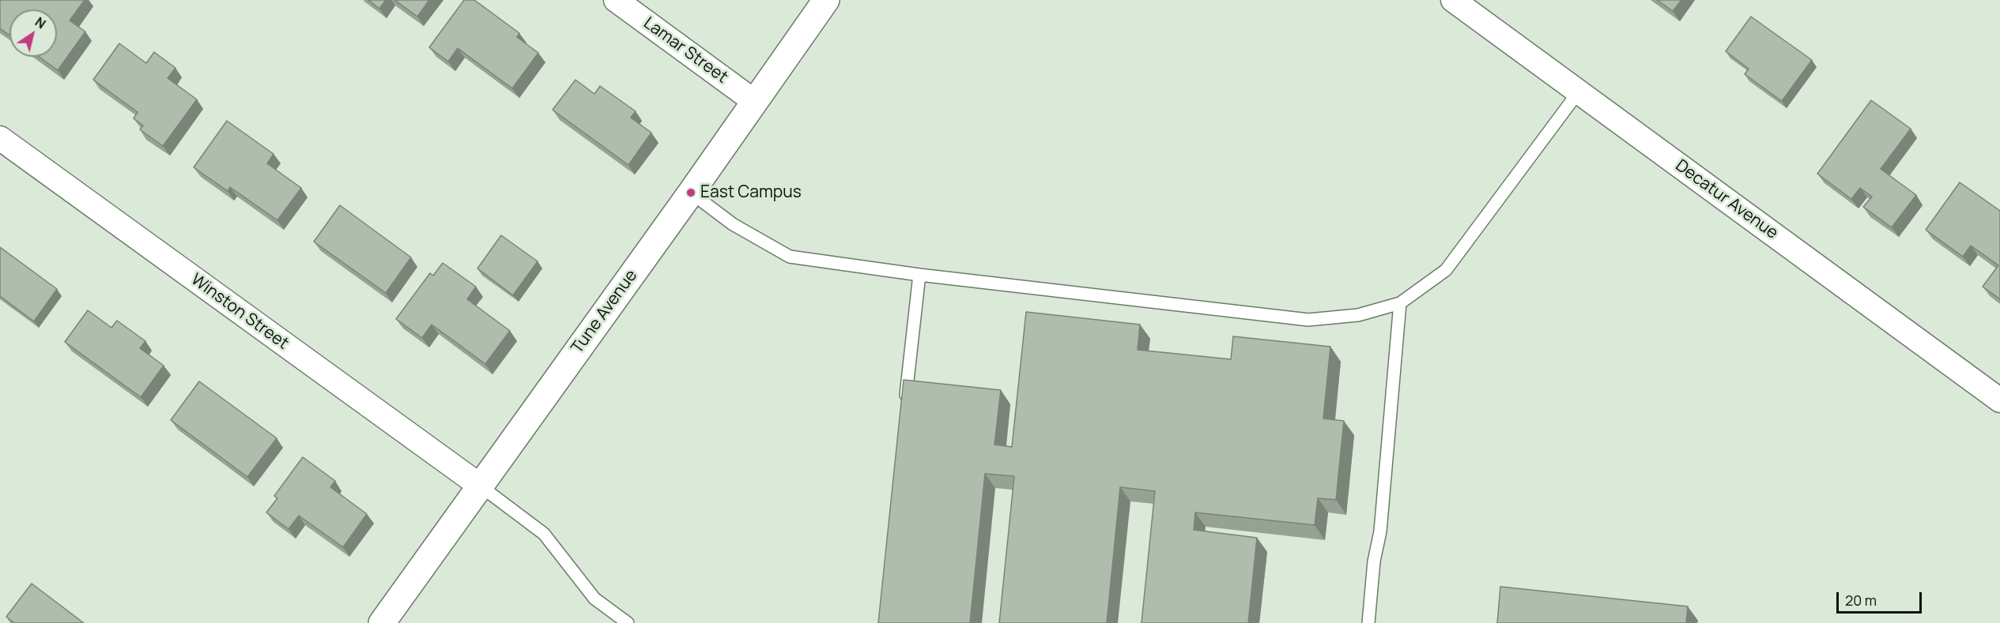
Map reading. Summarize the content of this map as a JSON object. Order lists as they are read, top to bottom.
{
  "streets": {
    "street": [
      "Lamar Street",
      "Decatur Avenue",
      "Winston Street",
      "Tune Avenue"
    ]
  },
  "crossings": [
    ["Lamar Street", "Tune Avenue"],
    ["Winston Street", "Tune Avenue"]
  ],
  "places": ["East Campus"],
  "scale_bar": "20 m",
  "north": "top right"
}
